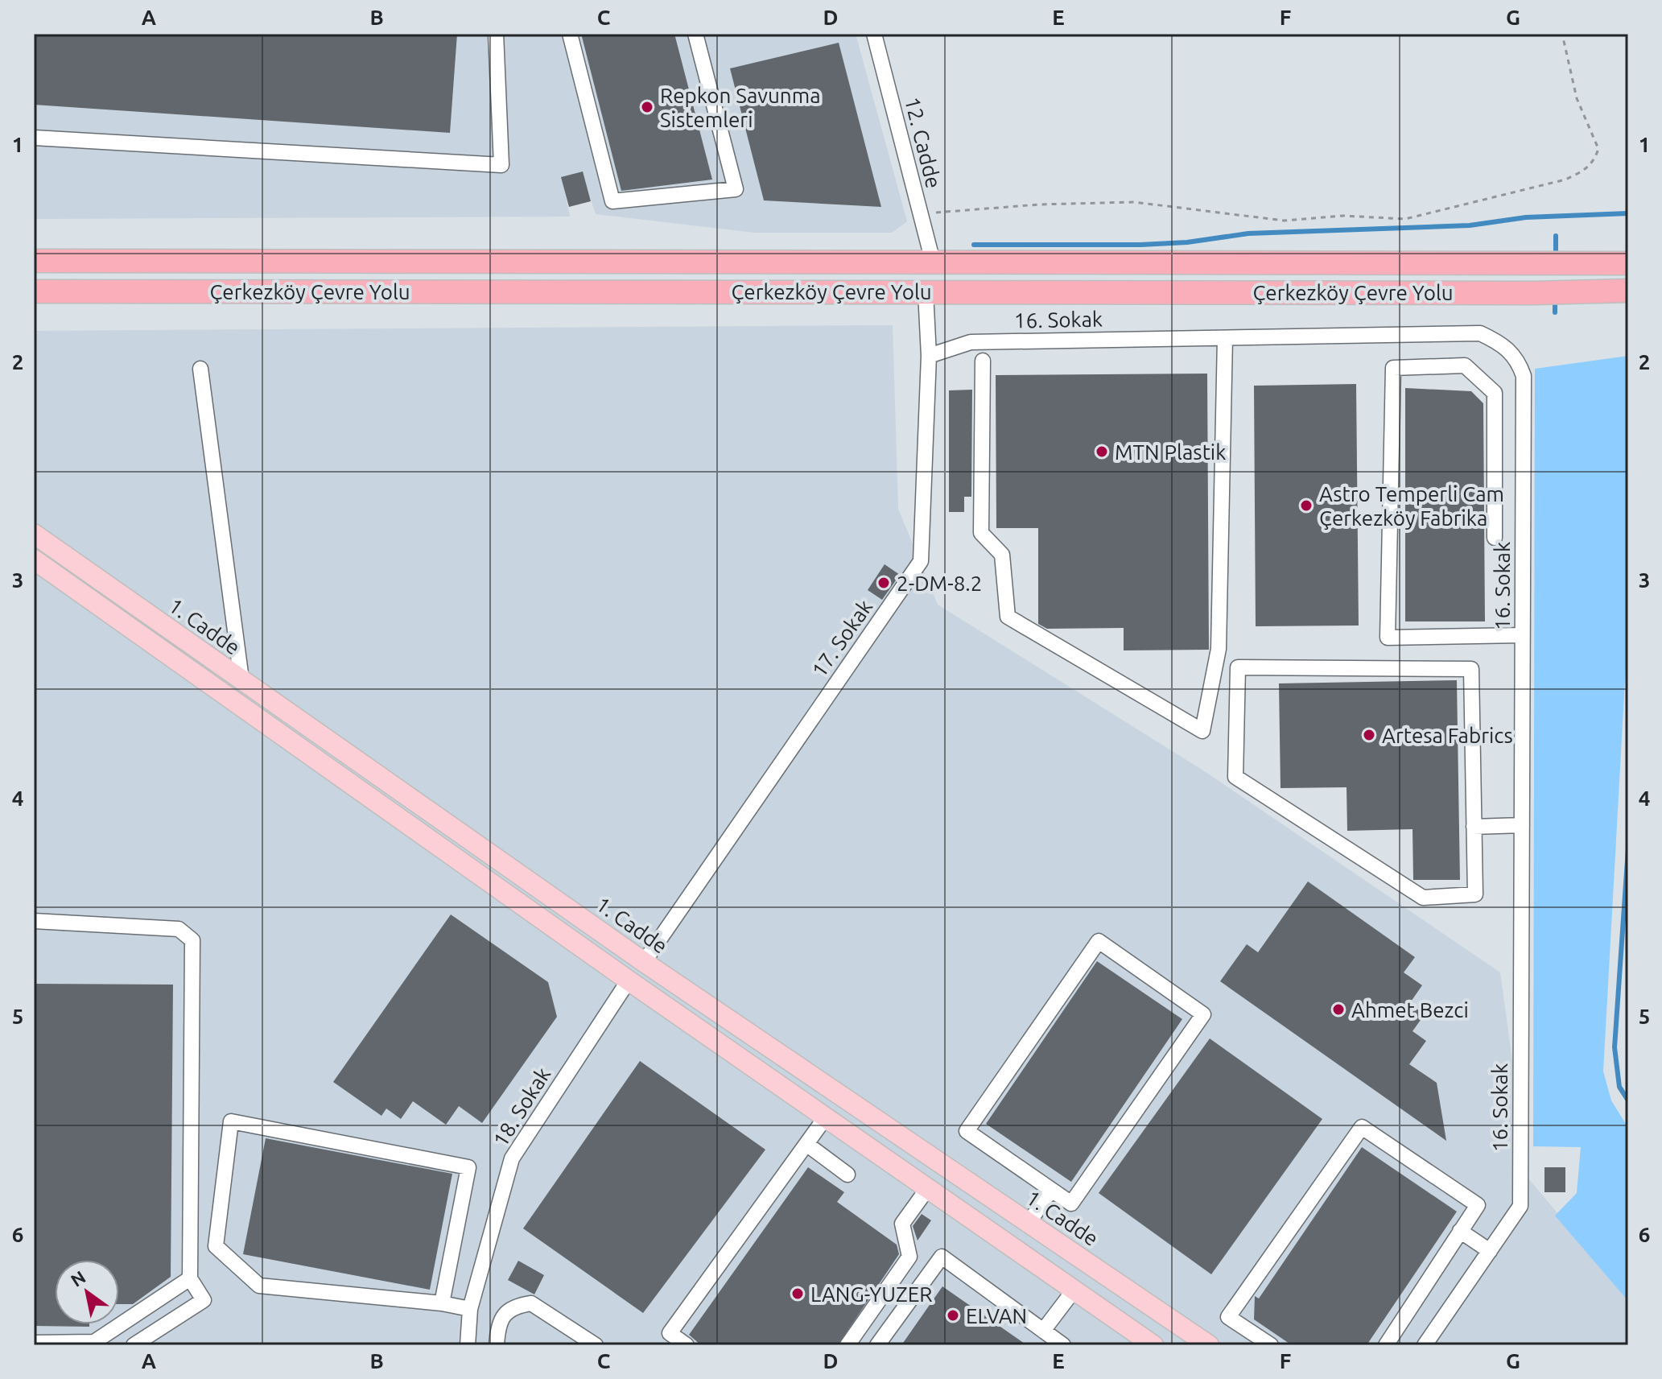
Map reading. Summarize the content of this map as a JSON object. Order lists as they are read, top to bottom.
{
  "streets": {
    "highway": ["Çerkezköy Çevre Yolu"],
    "main road": ["1. Cadde"],
    "street": [
      "12. Cadde",
      "16. Sokak",
      "17. Sokak",
      "18. Sokak"
    ]
  },
  "crossings": [
    ["12. Cadde", "Çerkezköy Çevre Yolu"],
    ["Çerkezköy Çevre Yolu", "17. Sokak"],
    ["16. Sokak", "17. Sokak"],
    ["1. Cadde", "17. Sokak"],
    ["1. Cadde", "18. Sokak"]
  ],
  "places": [
    "Repkon Savunma Sistemleri",
    "MTN Plastik",
    "Astro Temperli Cam Çerkezköy Fabrika",
    "2-DM-8.2",
    "Artesa Fabrics",
    "Ahmet Bezci",
    "LANG-YUZER",
    "ELVAN"
  ],
  "north": "top left",
  "grid": {
    "columns": [
      "A",
      "B",
      "C",
      "D",
      "E",
      "F",
      "G"
    ],
    "rows": [
      "1",
      "2",
      "3",
      "4",
      "5",
      "6"
    ]
  }
}
